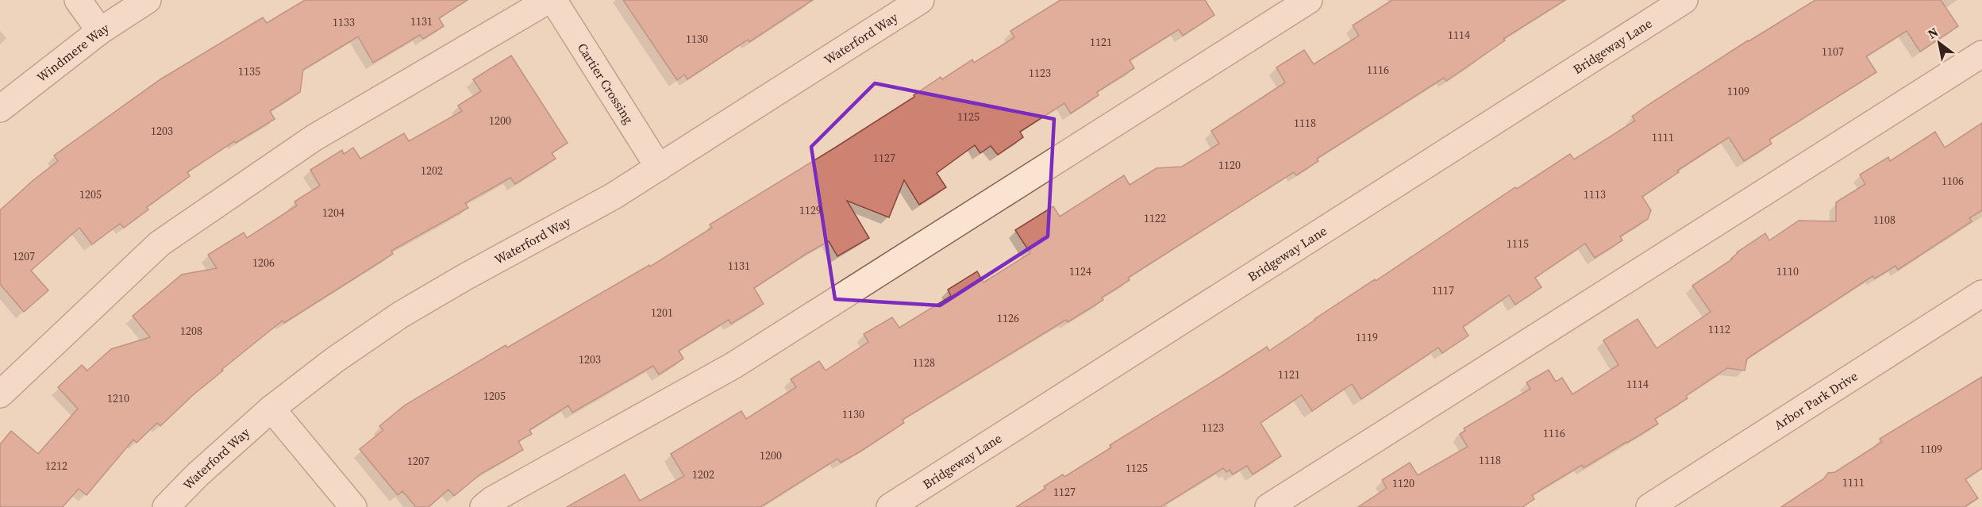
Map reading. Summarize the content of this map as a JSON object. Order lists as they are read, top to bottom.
{
  "streets": {
    "street": [
      "Waterford Way",
      "Bridgeway Lane",
      "Windmere Way",
      "Cartier Crossing",
      "Arbor Park Drive"
    ]
  },
  "crossings": [
    ["Waterford Way", "Cartier Crossing"]
  ],
  "house_numbers": [
    "1131",
    "1133",
    "1114",
    "1130",
    "1121",
    "1107",
    "1116",
    "1135",
    "1123",
    "1109",
    "1125",
    "1200",
    "1118",
    "1203",
    "1111",
    "1127",
    "1120",
    "1202",
    "1106",
    "1205",
    "1113",
    "1129",
    "1204",
    "1122",
    "1108",
    "1115",
    "1207",
    "1206",
    "1131",
    "1124",
    "1110",
    "1117",
    "1201",
    "1126",
    "1112",
    "1208",
    "1119",
    "1203",
    "1128",
    "1121",
    "1114",
    "1205",
    "1210",
    "1130",
    "1123",
    "1116",
    "1109",
    "1200",
    "1118",
    "1207",
    "1212",
    "1125",
    "1202",
    "1111",
    "1120",
    "1127"
  ],
  "north": "top left"
}
